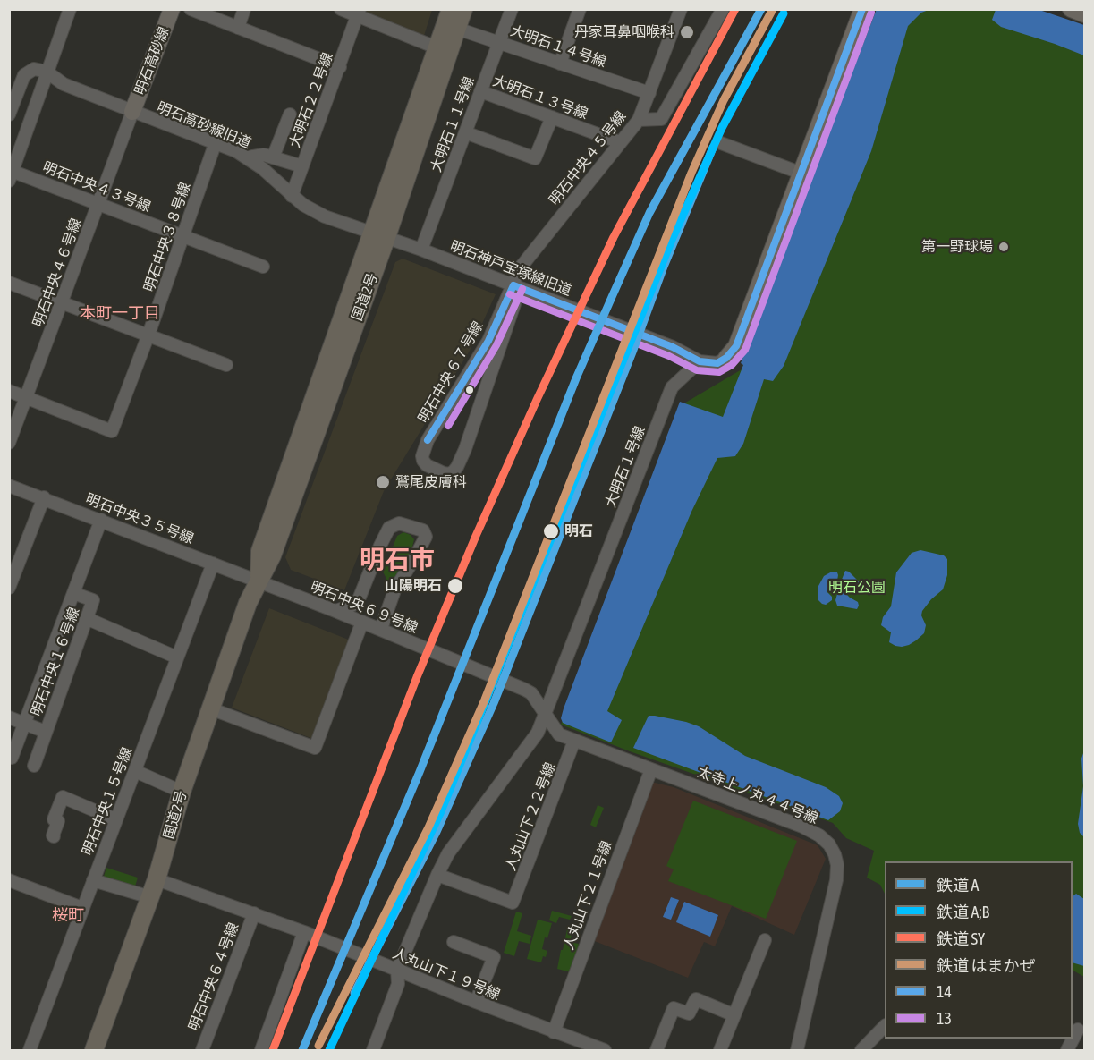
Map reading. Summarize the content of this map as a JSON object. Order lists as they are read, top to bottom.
{
  "streets": {
    "highway": ["国道2号"],
    "main road": ["明石高砂線"],
    "street": [
      "大明石１４号線",
      "大明石１３号線",
      "大明石２２号線",
      "大明石１１号線",
      "明石高砂線旧道",
      "明石中央４５号線",
      "明石中央４３号線",
      "明石中央３８号線",
      "明石神戸宝塚線旧道",
      "明石中央４６号線",
      "明石中央６７号線",
      "大明石１号線",
      "明石中央３５号線",
      "明石中央６９号線",
      "明石中央１６号線",
      "太寺上ノ丸４４号線",
      "明石中央１５号線",
      "人丸山下２２号線",
      "人丸山下２１号線",
      "人丸山下１９号線",
      "明石中央６４号線"
    ]
  },
  "crossings": [
    ["大明石１４号線", "大明石１１号線"],
    ["大明石１４号線", "明石中央４５号線"],
    ["大明石１４号線", "国道2号"],
    ["明石高砂線", "明石高砂線旧道"],
    ["明石高砂線", "明石中央４６号線"],
    ["大明石１３号線", "大明石１１号線"],
    ["大明石１３号線", "明石中央４５号線"],
    ["大明石２２号線", "明石高砂線旧道"],
    ["大明石１１号線", "明石神戸宝塚線旧道"],
    ["明石高砂線旧道", "明石中央３８号線"],
    ["明石高砂線旧道", "明石神戸宝塚線旧道"],
    ["明石高砂線旧道", "明石中央４６号線"],
    ["明石高砂線旧道", "国道2号"],
    ["明石中央４５号線", "明石神戸宝塚線旧道"],
    ["明石中央４５号線", "明石中央６７号線"],
    ["明石中央４３号線", "明石中央３８号線"],
    ["明石中央４３号線", "明石中央４６号線"],
    ["明石中央３８号線", "明石中央４６号線"],
    ["明石神戸宝塚線旧道", "国道2号"],
    ["明石神戸宝塚線旧道", "明石中央６７号線"],
    ["明石神戸宝塚線旧道", "大明石１号線"],
    ["国道2号", "明石中央３５号線"],
    ["国道2号", "明石中央６９号線"],
    ["国道2号", "人丸山下１９号線"],
    ["大明石１号線", "明石中央６９号線"],
    ["大明石１号線", "太寺上ノ丸４４号線"],
    ["大明石１号線", "人丸山下２２号線"],
    ["大明石１号線", "人丸山下１９号線"],
    ["明石中央３５号線", "明石中央６９号線"],
    ["明石中央３５号線", "明石中央１６号線"],
    ["明石中央３５号線", "明石中央１５号線"],
    ["明石中央６９号線", "太寺上ノ丸４４号線"],
    ["太寺上ノ丸４４号線", "人丸山下２２号線"],
    ["太寺上ノ丸４４号線", "人丸山下２１号線"],
    ["人丸山下２１号線", "人丸山下１９号線"],
    ["人丸山下１９号線", "明石中央６４号線"]
  ],
  "districts": ["本町一丁目", "明石市", "桜町"],
  "parks": ["明石公園"],
  "places": [
    "丹家耳鼻咽喉科",
    "第一野球場",
    "鷲尾皮膚科",
    "明石",
    "山陽明石"
  ],
  "lines": [
    "rail line A",
    "rail line SY",
    "rail line はまかぜ",
    "transit line 14",
    "transit line 13",
    "rail line A;B"
  ],
  "legend": [
    "鉄道 A",
    "鉄道 A;B",
    "鉄道 SY",
    "鉄道 はまかぜ",
    "14",
    "13"
  ]
}
